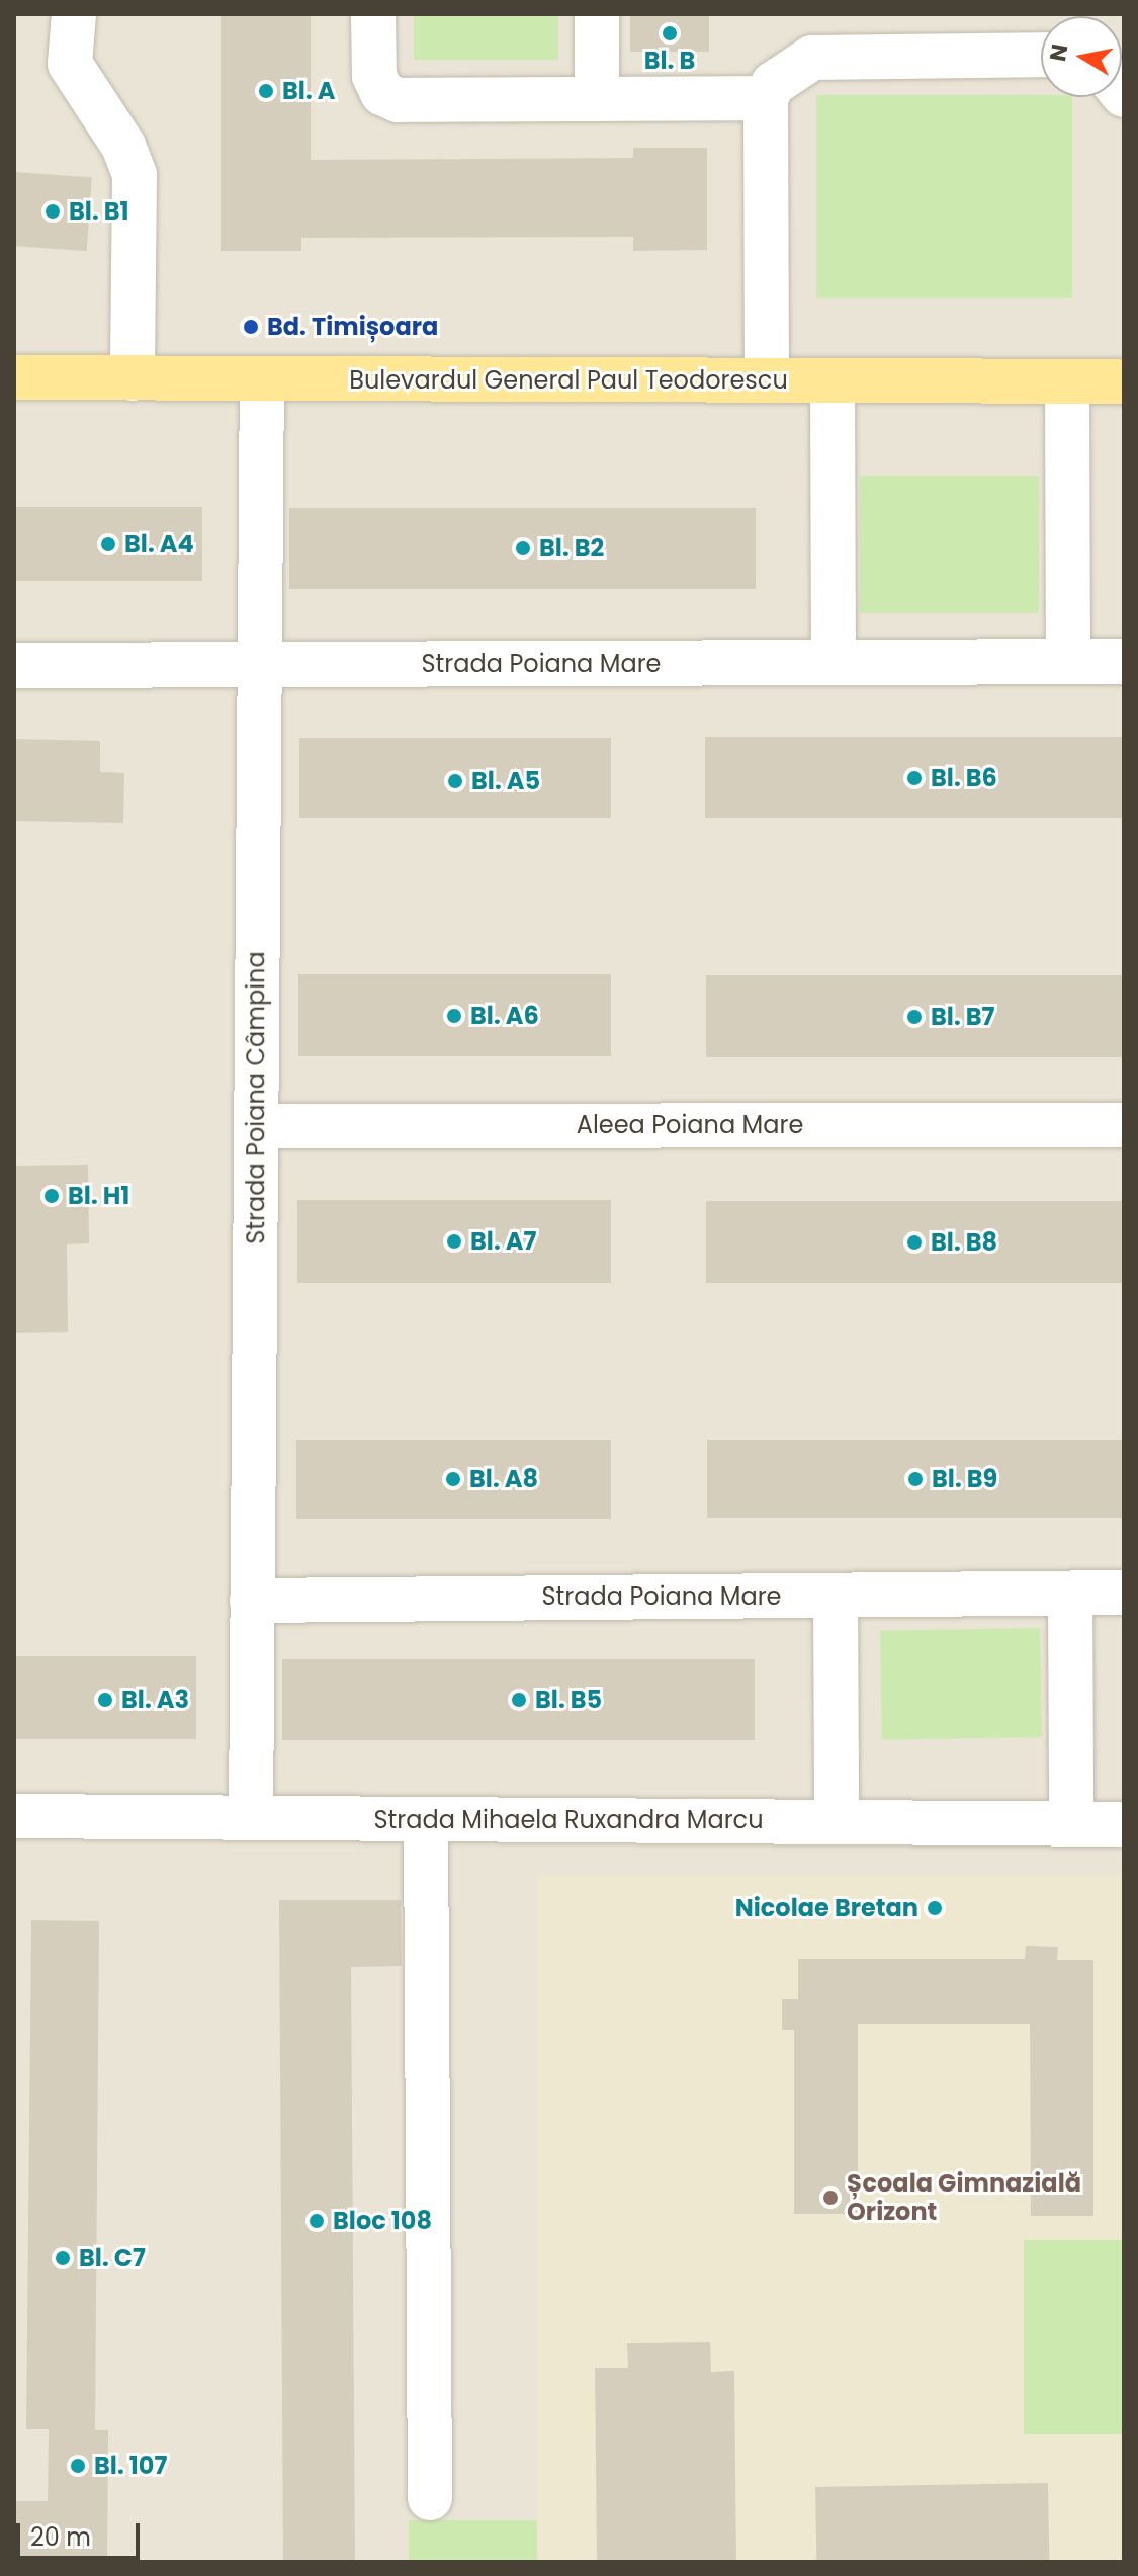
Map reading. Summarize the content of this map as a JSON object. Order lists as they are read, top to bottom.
{
  "streets": {
    "main road": ["Bulevardul General Paul Teodorescu"],
    "street": [
      "Strada Poiana Mare",
      "Strada Poiana Câmpina",
      "Aleea Poiana Mare",
      "Strada Mihaela Ruxandra Marcu"
    ]
  },
  "crossings": [
    ["Bulevardul General Paul Teodorescu", "Strada Poiana Câmpina"],
    ["Strada Poiana Mare", "Strada Poiana Câmpina"],
    ["Strada Poiana Câmpina", "Aleea Poiana Mare"],
    ["Strada Poiana Câmpina", "Strada Mihaela Ruxandra Marcu"]
  ],
  "places": [
    "Bl. B",
    "Bl. A",
    "Bl. B1",
    "Bd. Timișoara",
    "Bl. A4",
    "Bl. B2",
    "Bl. B6",
    "Bl. A5",
    "Bl. A6",
    "Bl. B7",
    "Bl. H1",
    "Bl. A7",
    "Bl. B8",
    "Bl. A8",
    "Bl. B9",
    "Bl. A3",
    "Bl. B5",
    "Nicolae Bretan",
    "Școala Gimnazială Orizont",
    "Bloc 108",
    "Bl. C7",
    "Bl. 107"
  ],
  "scale_bar": "20 m",
  "north": "left"
}
